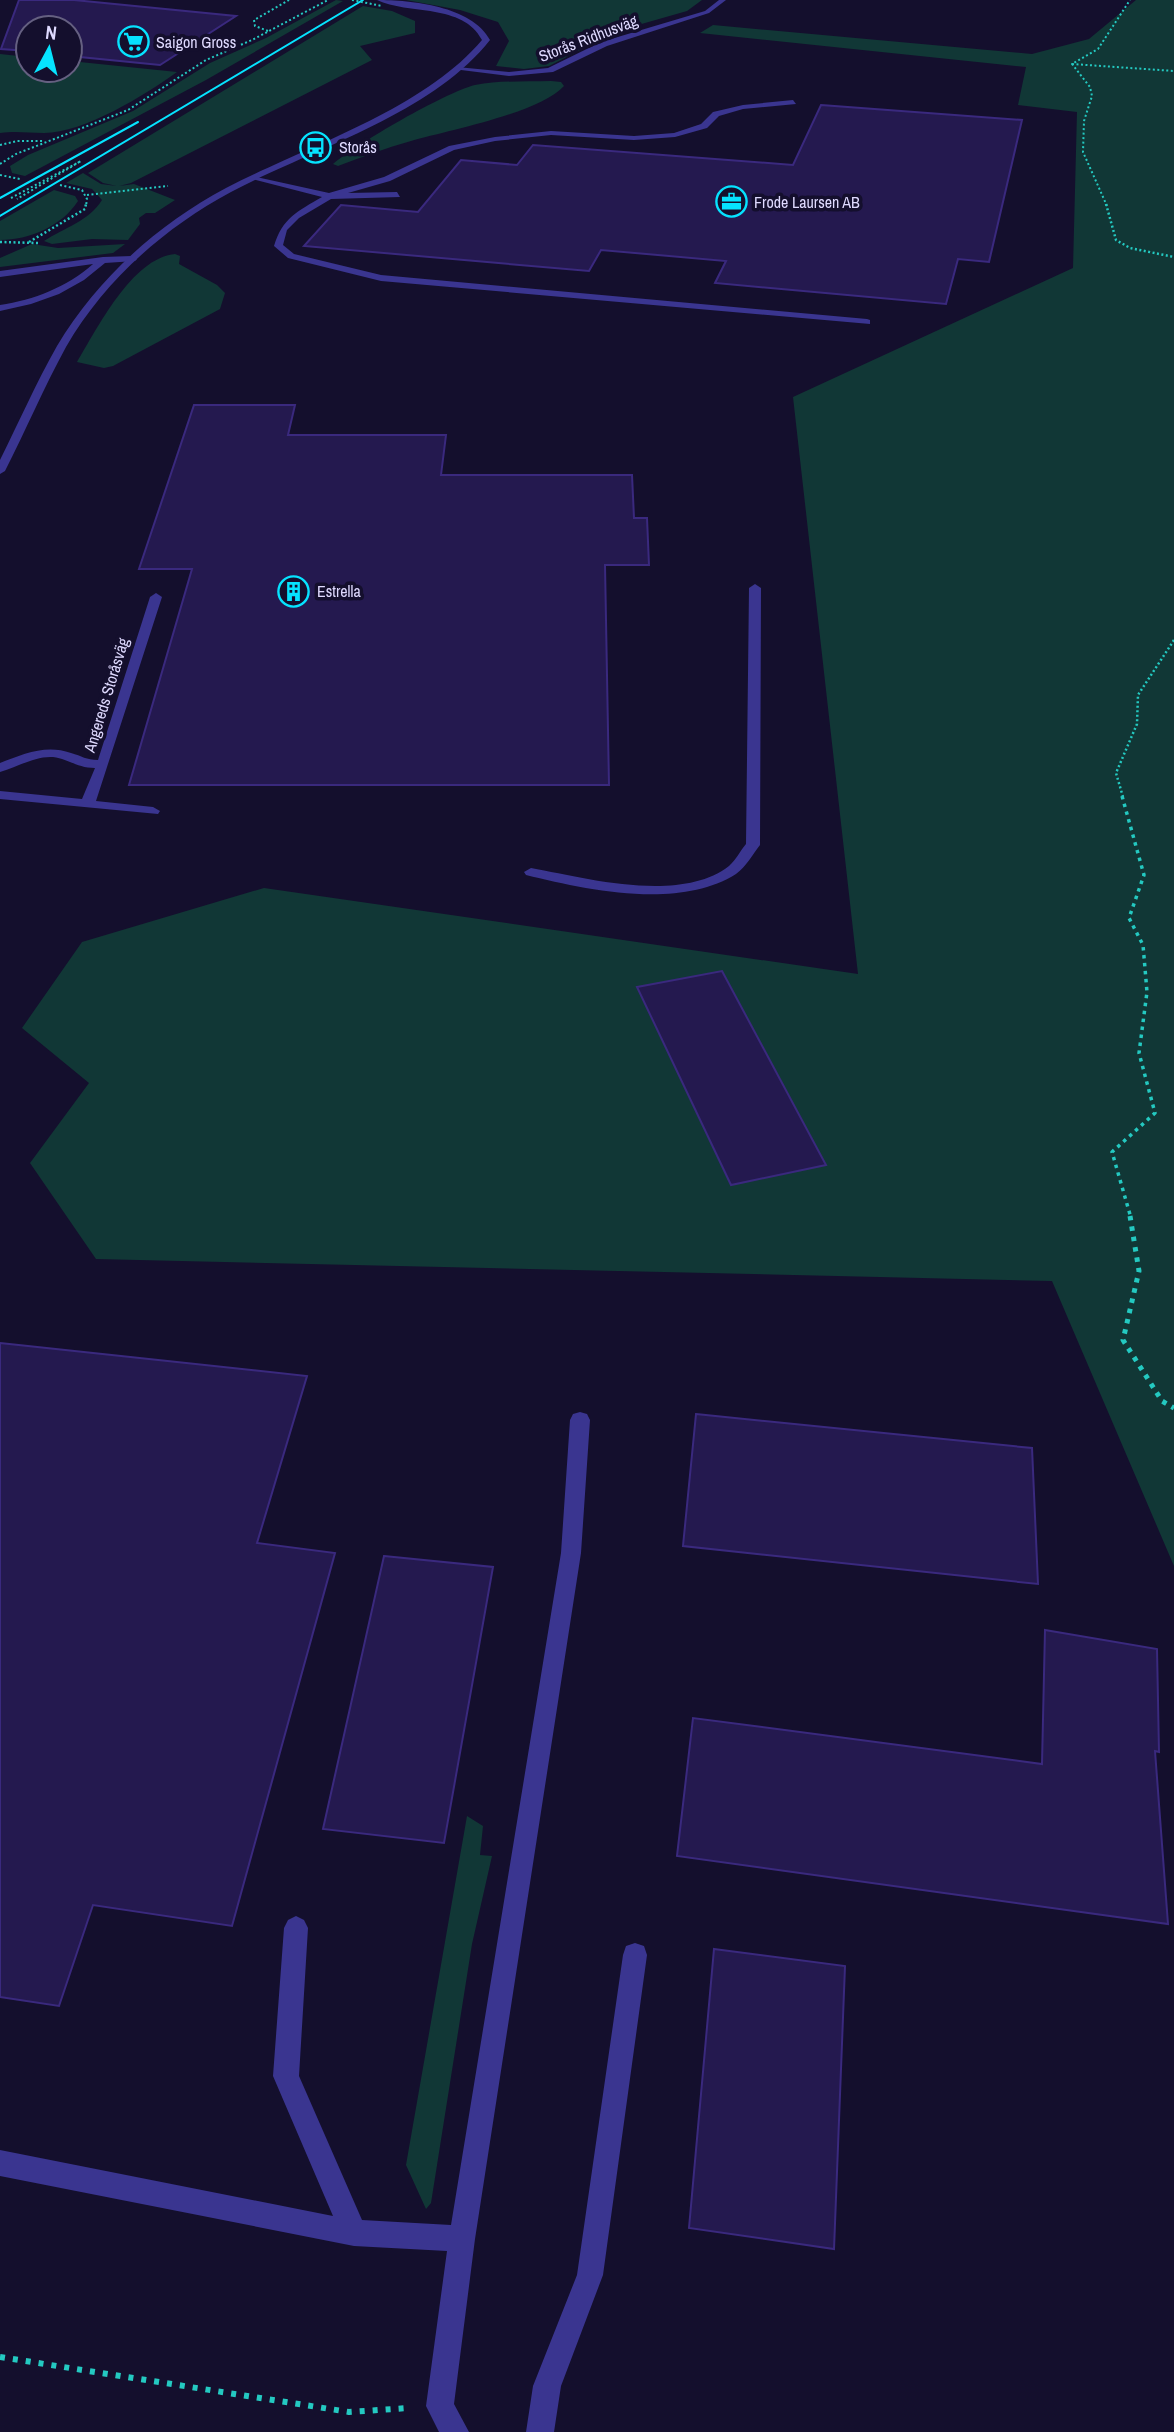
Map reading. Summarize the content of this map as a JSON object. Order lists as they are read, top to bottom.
{
  "streets": {
    "street": ["Storås Ridhusväg", "Angereds Storåsväg"]
  },
  "places": {
    "supermarket": ["Saigon Gross"],
    "bus stop": ["Storås"],
    "office": ["Frode Laursen AB"],
    "building": ["Estrella"]
  },
  "north": "top"
}
